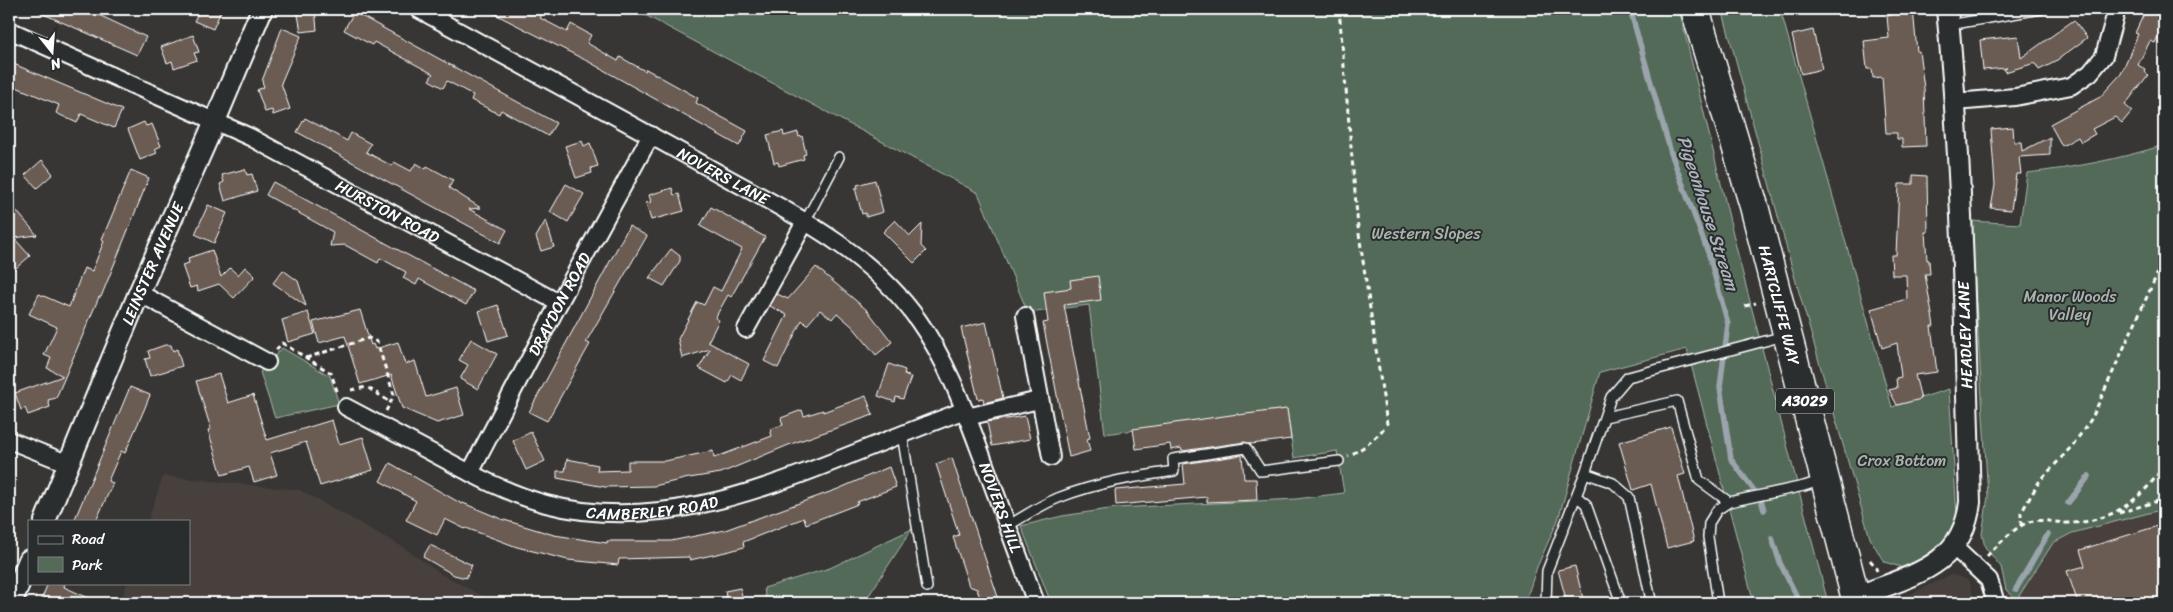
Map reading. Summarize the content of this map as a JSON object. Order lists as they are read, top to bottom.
{
  "streets": {
    "highway": ["HARTCLIFFE WAY", "A3029"],
    "street": [
      "NOVERS LANE",
      "HURSTON ROAD",
      "LEINSTER AVENUE",
      "DRAYDON ROAD",
      "HEADLEY LANE",
      "CAMBERLEY ROAD",
      "NOVERS HILL"
    ]
  },
  "crossings": [
    ["NOVERS LANE", "DRAYDON ROAD"],
    ["NOVERS LANE", "CAMBERLEY ROAD"],
    ["NOVERS LANE", "NOVERS HILL"],
    ["HURSTON ROAD", "LEINSTER AVENUE"],
    ["HURSTON ROAD", "DRAYDON ROAD"],
    ["DRAYDON ROAD", "CAMBERLEY ROAD"],
    ["HARTCLIFFE WAY", "HEADLEY LANE"],
    ["CAMBERLEY ROAD", "NOVERS HILL"]
  ],
  "water": ["Pigeonhouse Stream"],
  "parks": ["Western Slopes", "Manor Woods Valley", "Crox Bottom"],
  "legend": ["Road", "Park"],
  "north": "bottom"
}
